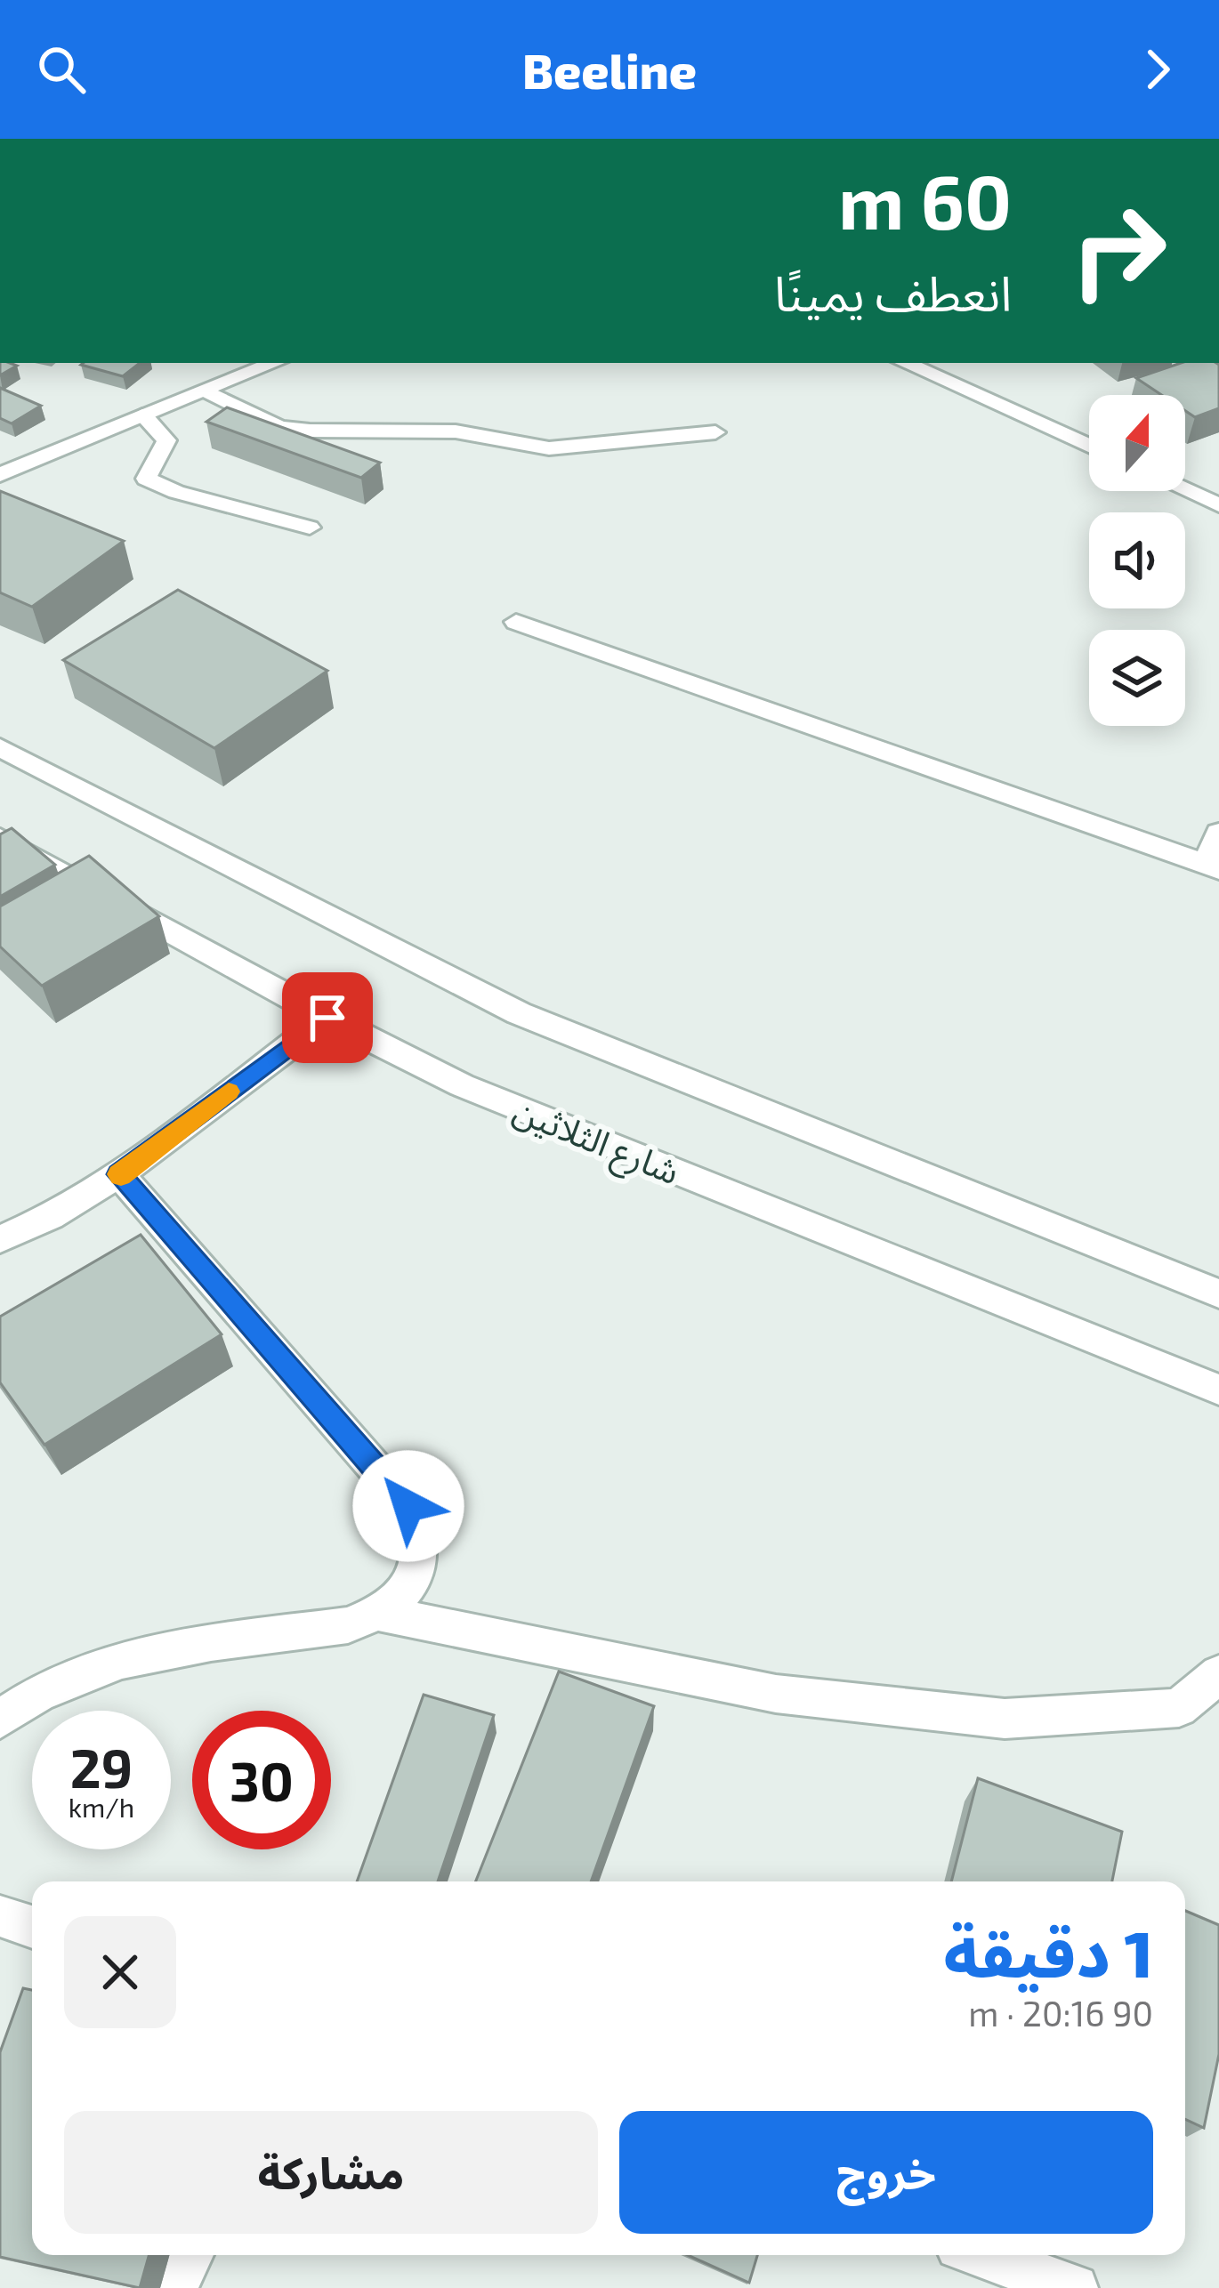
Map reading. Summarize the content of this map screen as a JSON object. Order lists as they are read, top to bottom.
{
  "streets": {
    "street": ["شارع الثلاثين"]
  },
  "north": "top",
  "page": {
    "header": "Beeline",
    "turn": ["60 m", "انعطف يمينًا"],
    "speed": "29 km/h",
    "limit": "30",
    "heading": ["1 دقيقة", "90 m · 20:16"],
    "buttons": ["خروج", "مشاركة"]
  }
}
